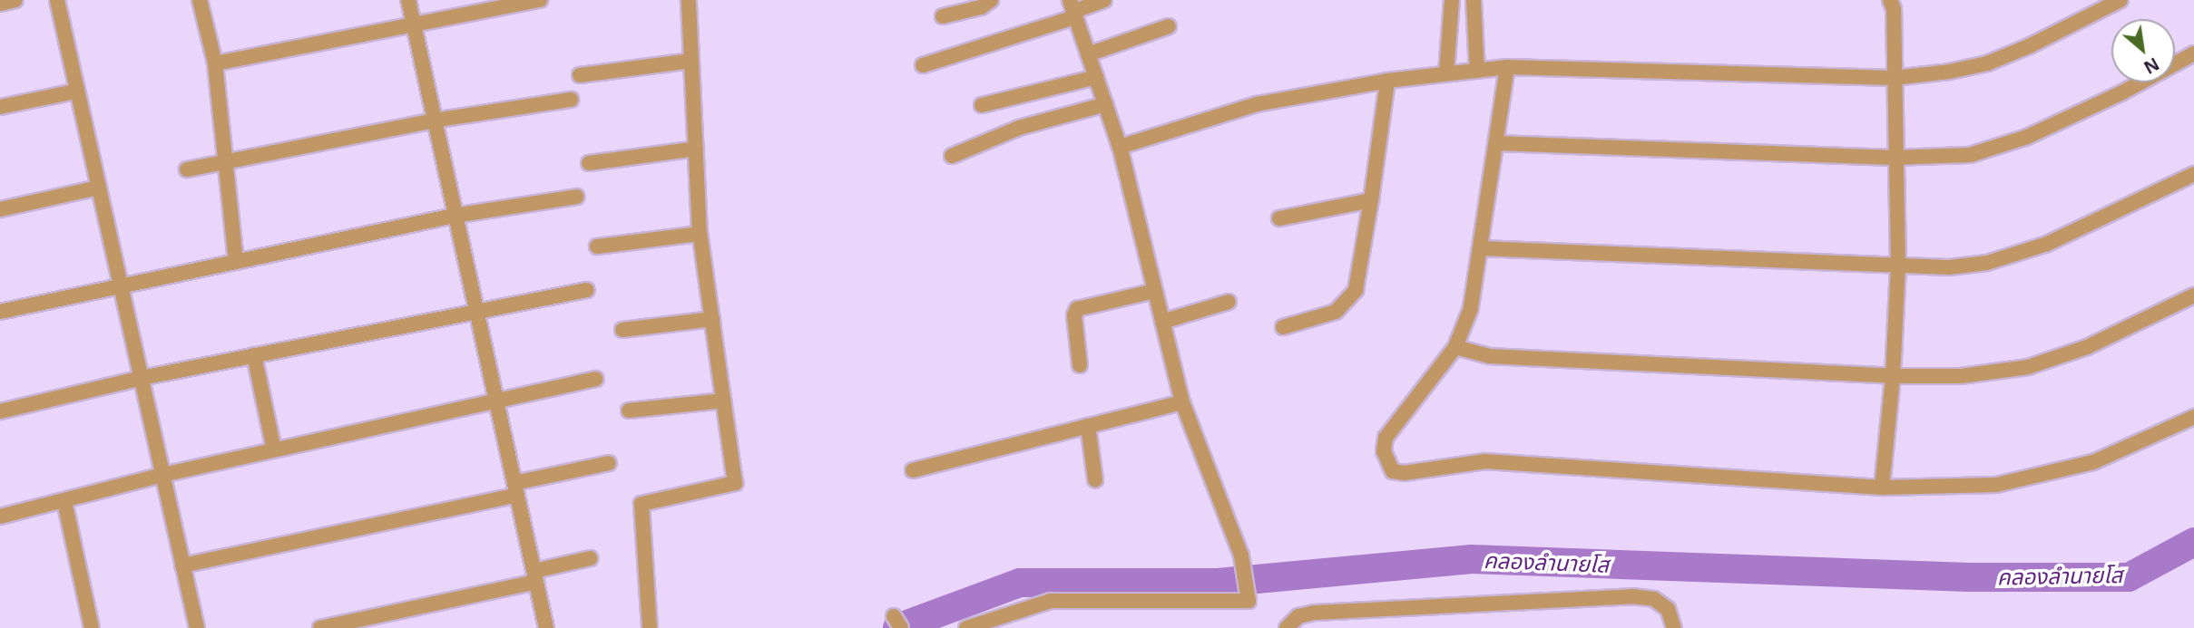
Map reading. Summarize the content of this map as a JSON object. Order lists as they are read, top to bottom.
{
  "water": ["คลองลำนายโส"],
  "north": "bottom right"
}
